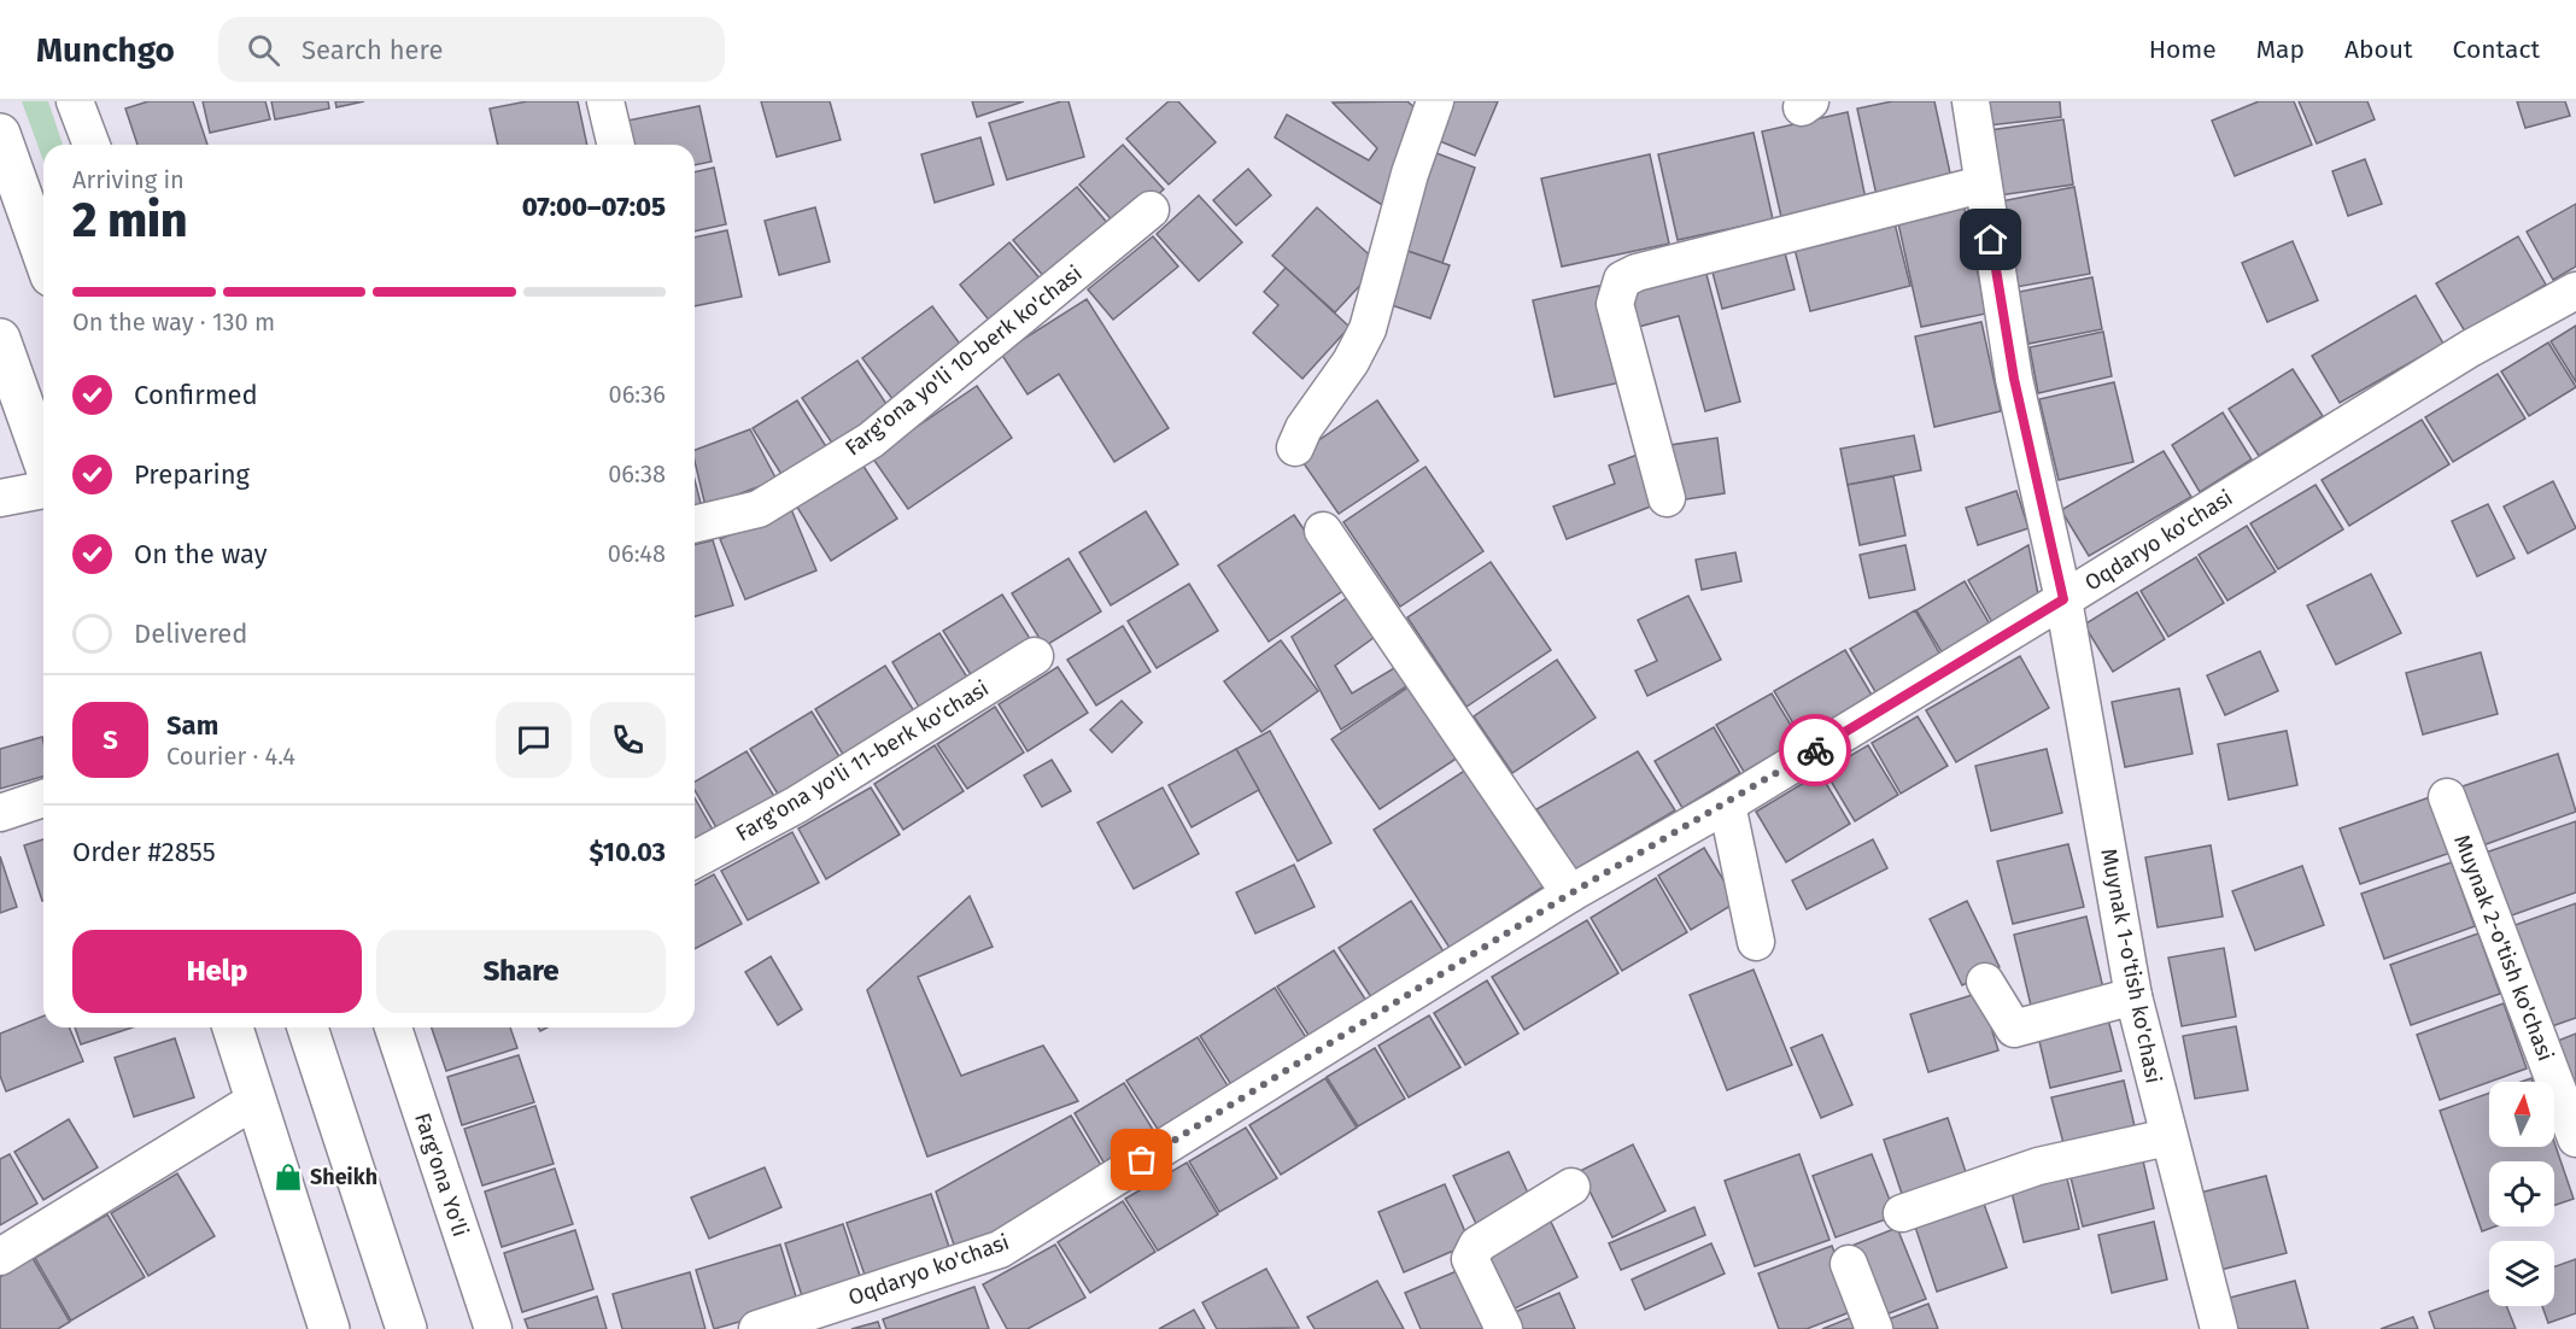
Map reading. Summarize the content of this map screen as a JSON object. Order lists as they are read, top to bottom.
{
  "streets": {
    "street": [
      "Farg'ona yo'li 10-berk ko'chasi",
      "Oqdaryo ko'chasi",
      "Farg'ona yo'li 11-berk ko'chasi",
      "Muynak 2-o'tish ko'chasi",
      "Muynak 1-o'tish ko'chasi",
      "Farg'ona Yo'li"
    ]
  },
  "crossings": [
    ["Oqdaryo ko'chasi", "Muynak 1-o'tish ko'chasi"]
  ],
  "places": {
    "shop": ["Sheikh"]
  },
  "north": "top",
  "page": {
    "header": "Munchgo",
    "search": "Search here",
    "nav": [
      "Home",
      "Map",
      "About",
      "Contact"
    ],
    "heading": ["2 min", "Arriving in", "07:00–07:05"],
    "panel": [
      "Sam",
      "Courier · 4.4",
      "Order #2855",
      "$10.03"
    ],
    "bar": "On the way · 130 m",
    "list": [
      ["Confirmed", "06:36"],
      ["Preparing", "06:38"],
      ["On the way", "06:48"],
      "Delivered"
    ],
    "round": "S",
    "buttons": ["Help", "Share"]
  }
}
